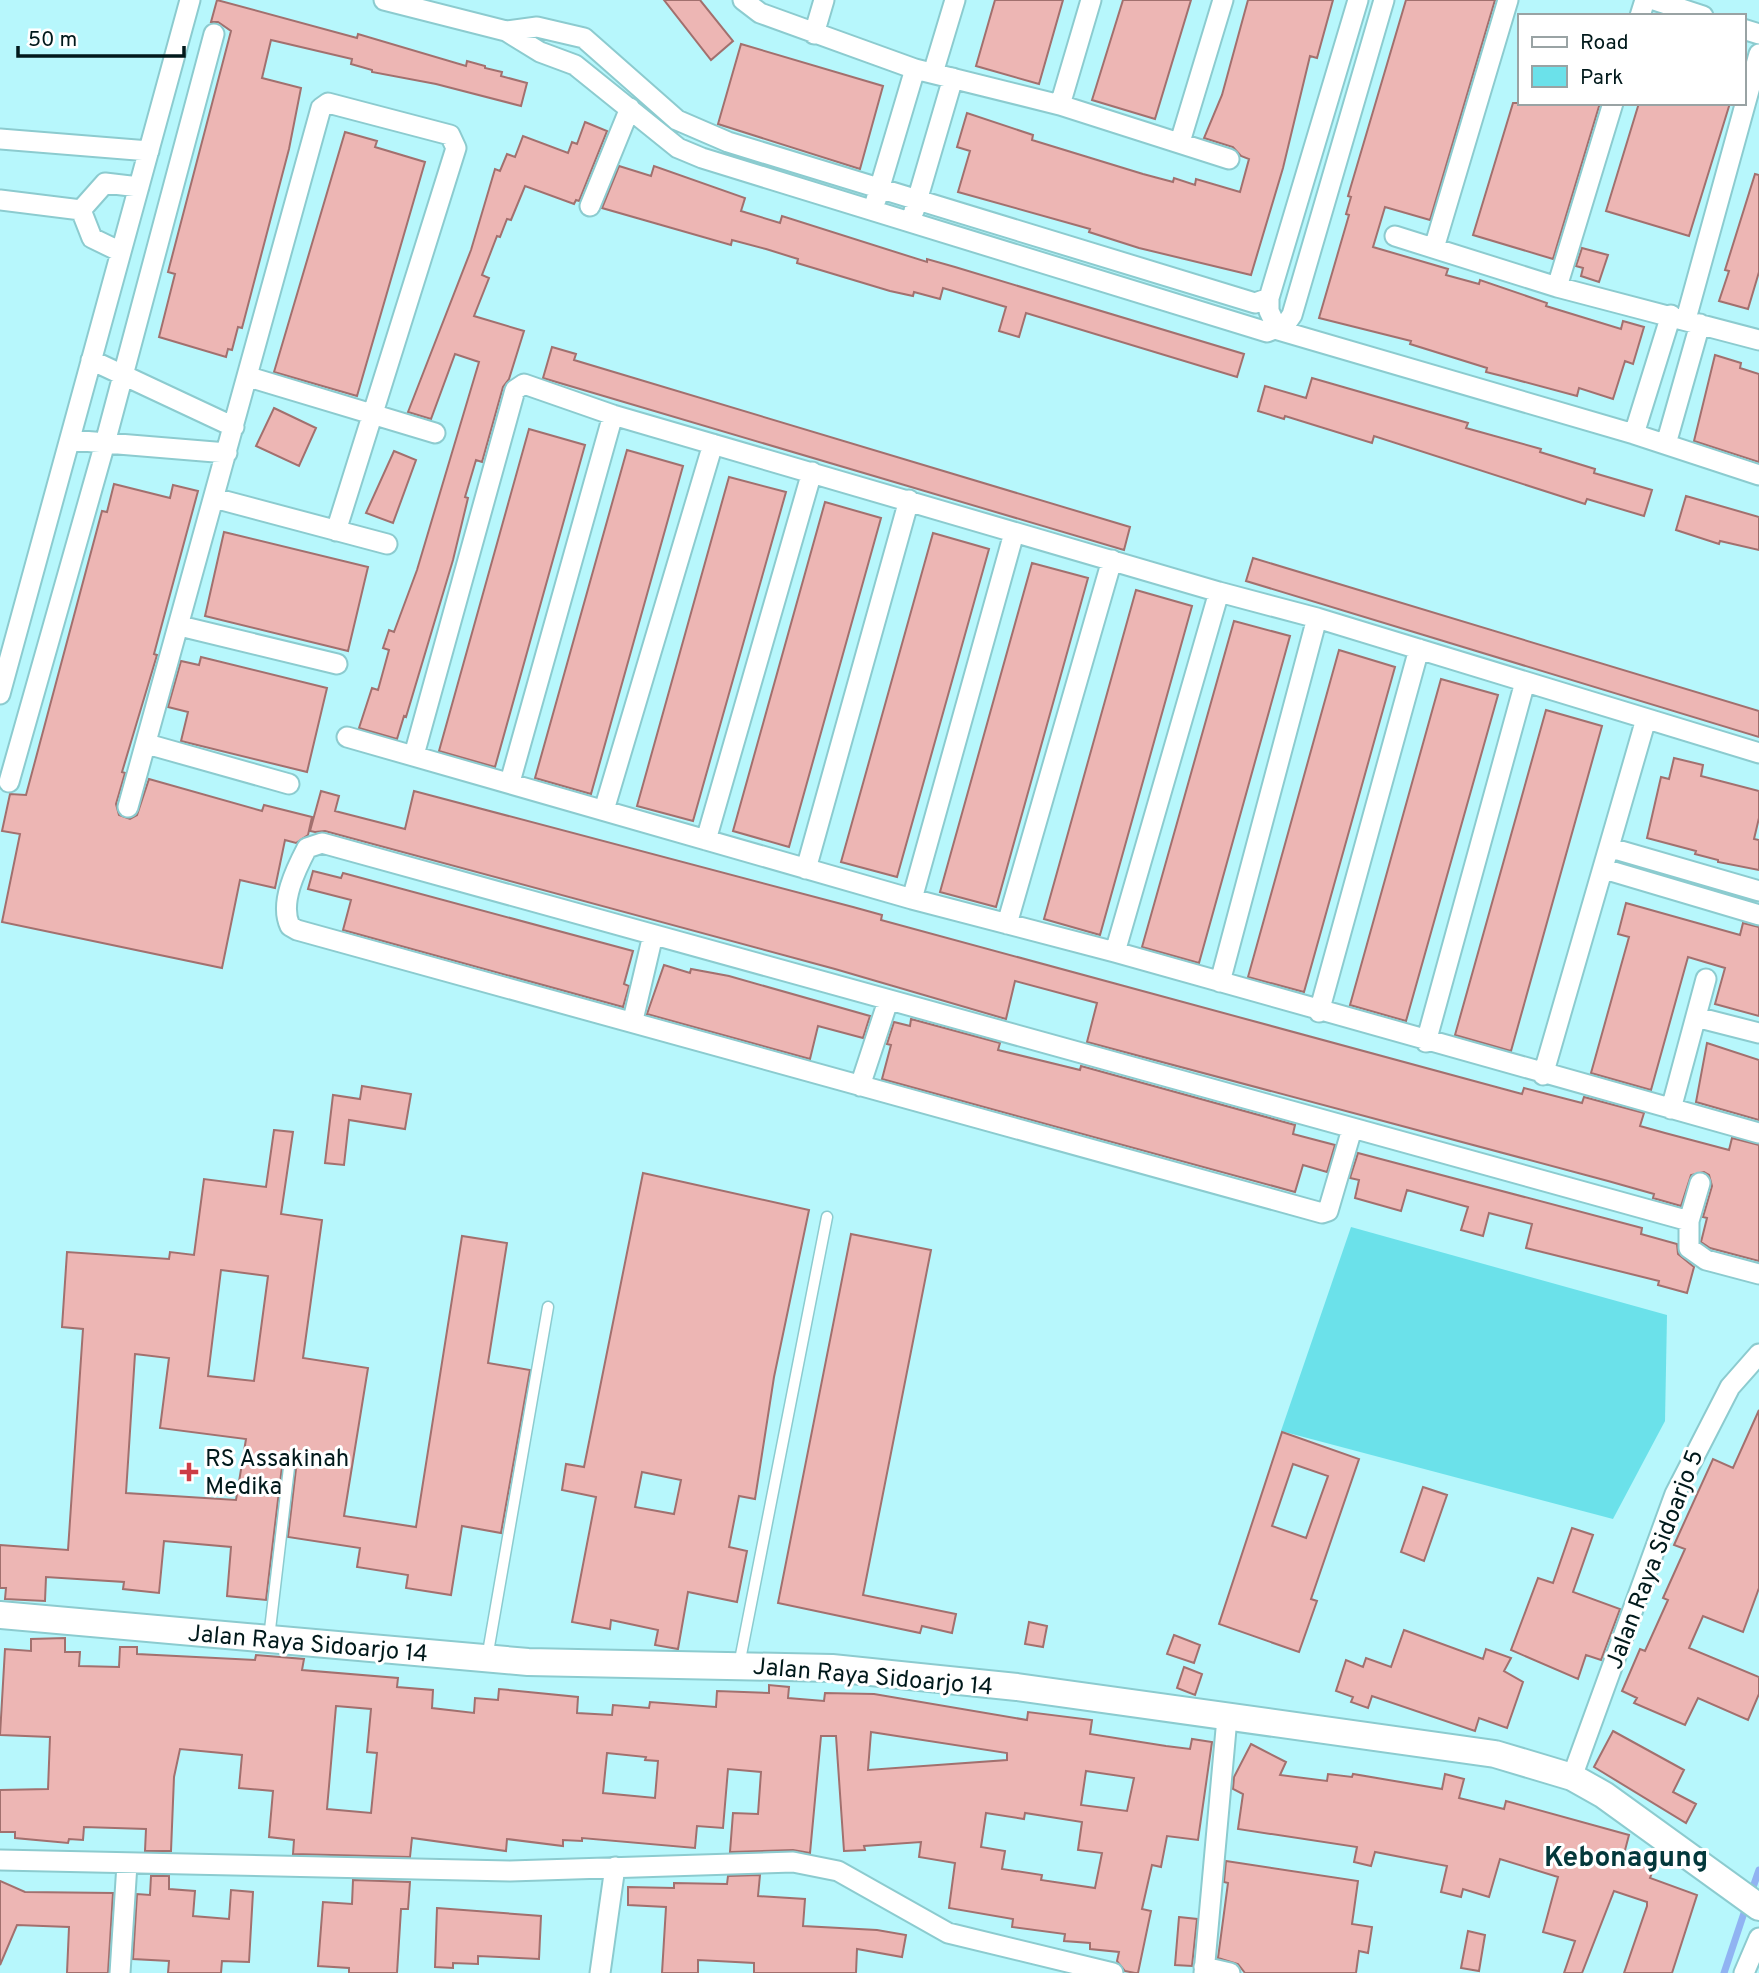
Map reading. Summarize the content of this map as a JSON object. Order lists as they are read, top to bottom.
{
  "streets": {
    "main road": ["Jalan Raya Sidoarjo 14"],
    "street": ["Jalan Raya Sidoarjo 5"]
  },
  "crossings": [
    ["Jalan Raya Sidoarjo 5", "Jalan Raya Sidoarjo 14"]
  ],
  "districts": ["Kebonagung"],
  "places": {
    "health": ["RS Assakinah Medika"]
  },
  "legend": ["Road", "Park"],
  "scale_bar": "50 m"
}
